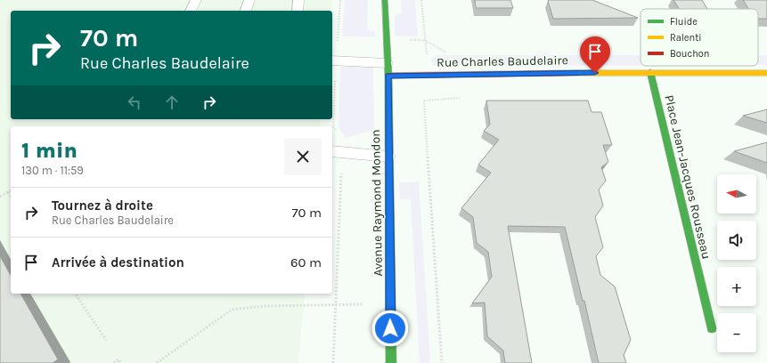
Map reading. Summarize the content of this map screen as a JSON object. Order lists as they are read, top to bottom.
{
  "streets": {
    "street": ["Rue Charles Baudelaire", "Place Jean-Jacques Rousseau", "Avenue Raymond Mondon"]
  },
  "crossings": [
    ["Rue Charles Baudelaire", "Place Jean-Jacques Rousseau"],
    ["Rue Charles Baudelaire", "Avenue Raymond Mondon"]
  ],
  "legend": ["Fluide", "Ralenti", "Bouchon"],
  "north": "left",
  "page": {
    "turn": ["70 m", "Rue Charles Baudelaire"],
    "heading": ["1 min", "130 m · 11:59"],
    "map_buttons": ["+", "−"],
    "list": [
      {
        "name": "Tournez à droite",
        "note": "Rue Charles Baudelaire",
        "value": "70 m"
      },
      {
        "name": "Arrivée à destination",
        "value": "60 m"
      }
    ]
  }
}
